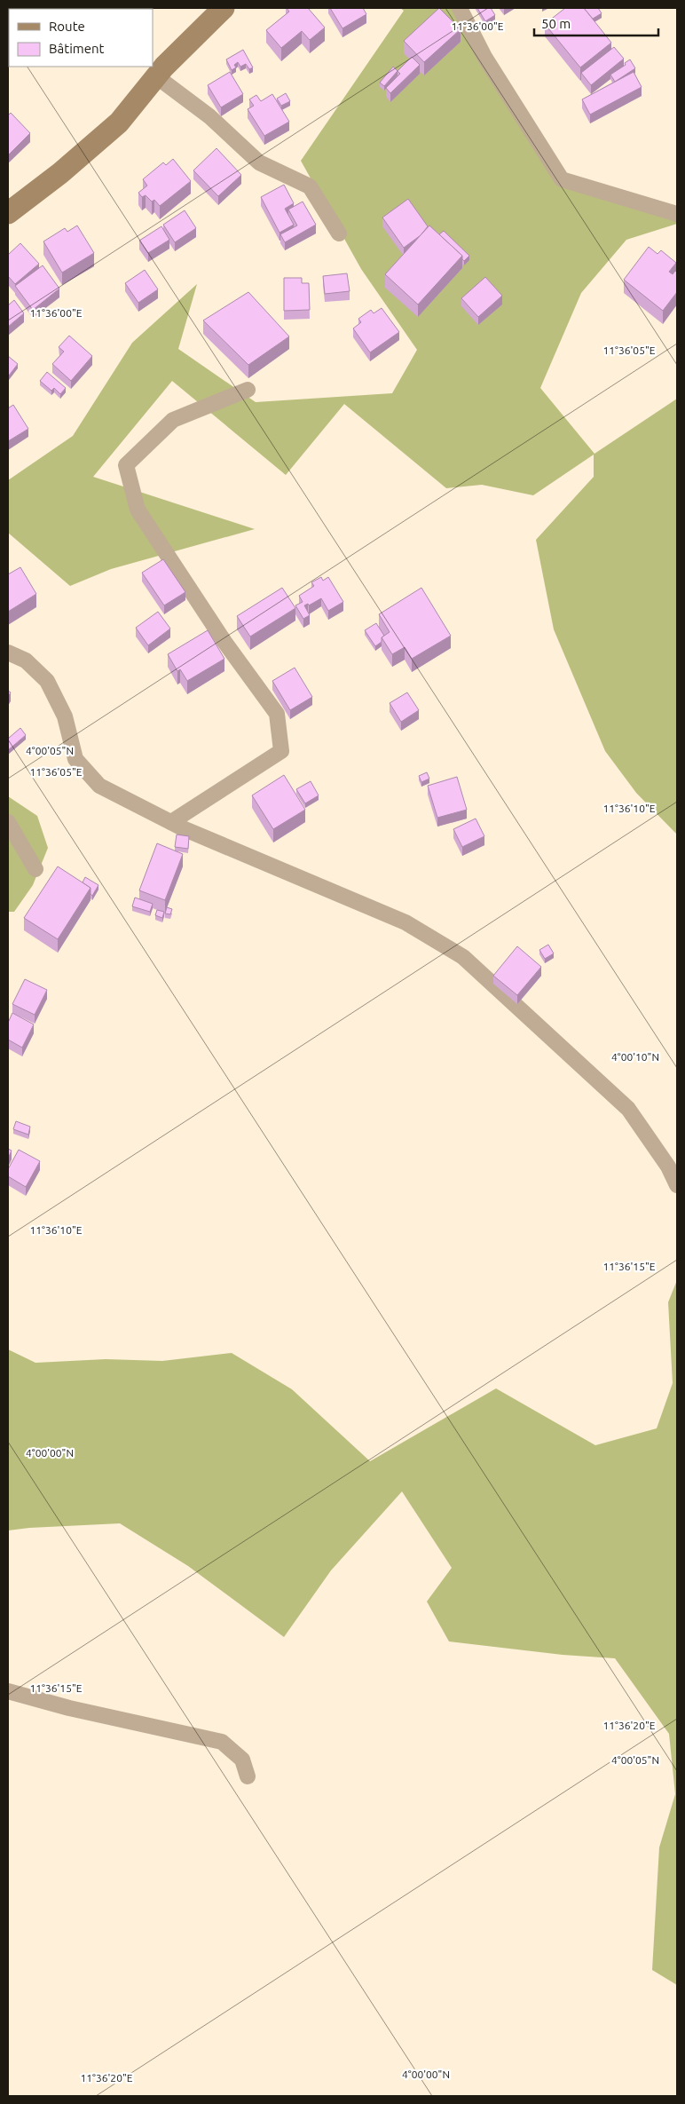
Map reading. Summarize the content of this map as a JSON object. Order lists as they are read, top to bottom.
{
  "legend": ["Route", "Bâtiment"],
  "scale_bar": "50 m",
  "coordinates": [
    "11°36'00\"E",
    "11°36'05\"E",
    "4°00'05\"N",
    "11°36'10\"E",
    "4°00'10\"N",
    "11°36'15\"E",
    "4°00'00\"N",
    "11°36'20\"E"
  ]
}
